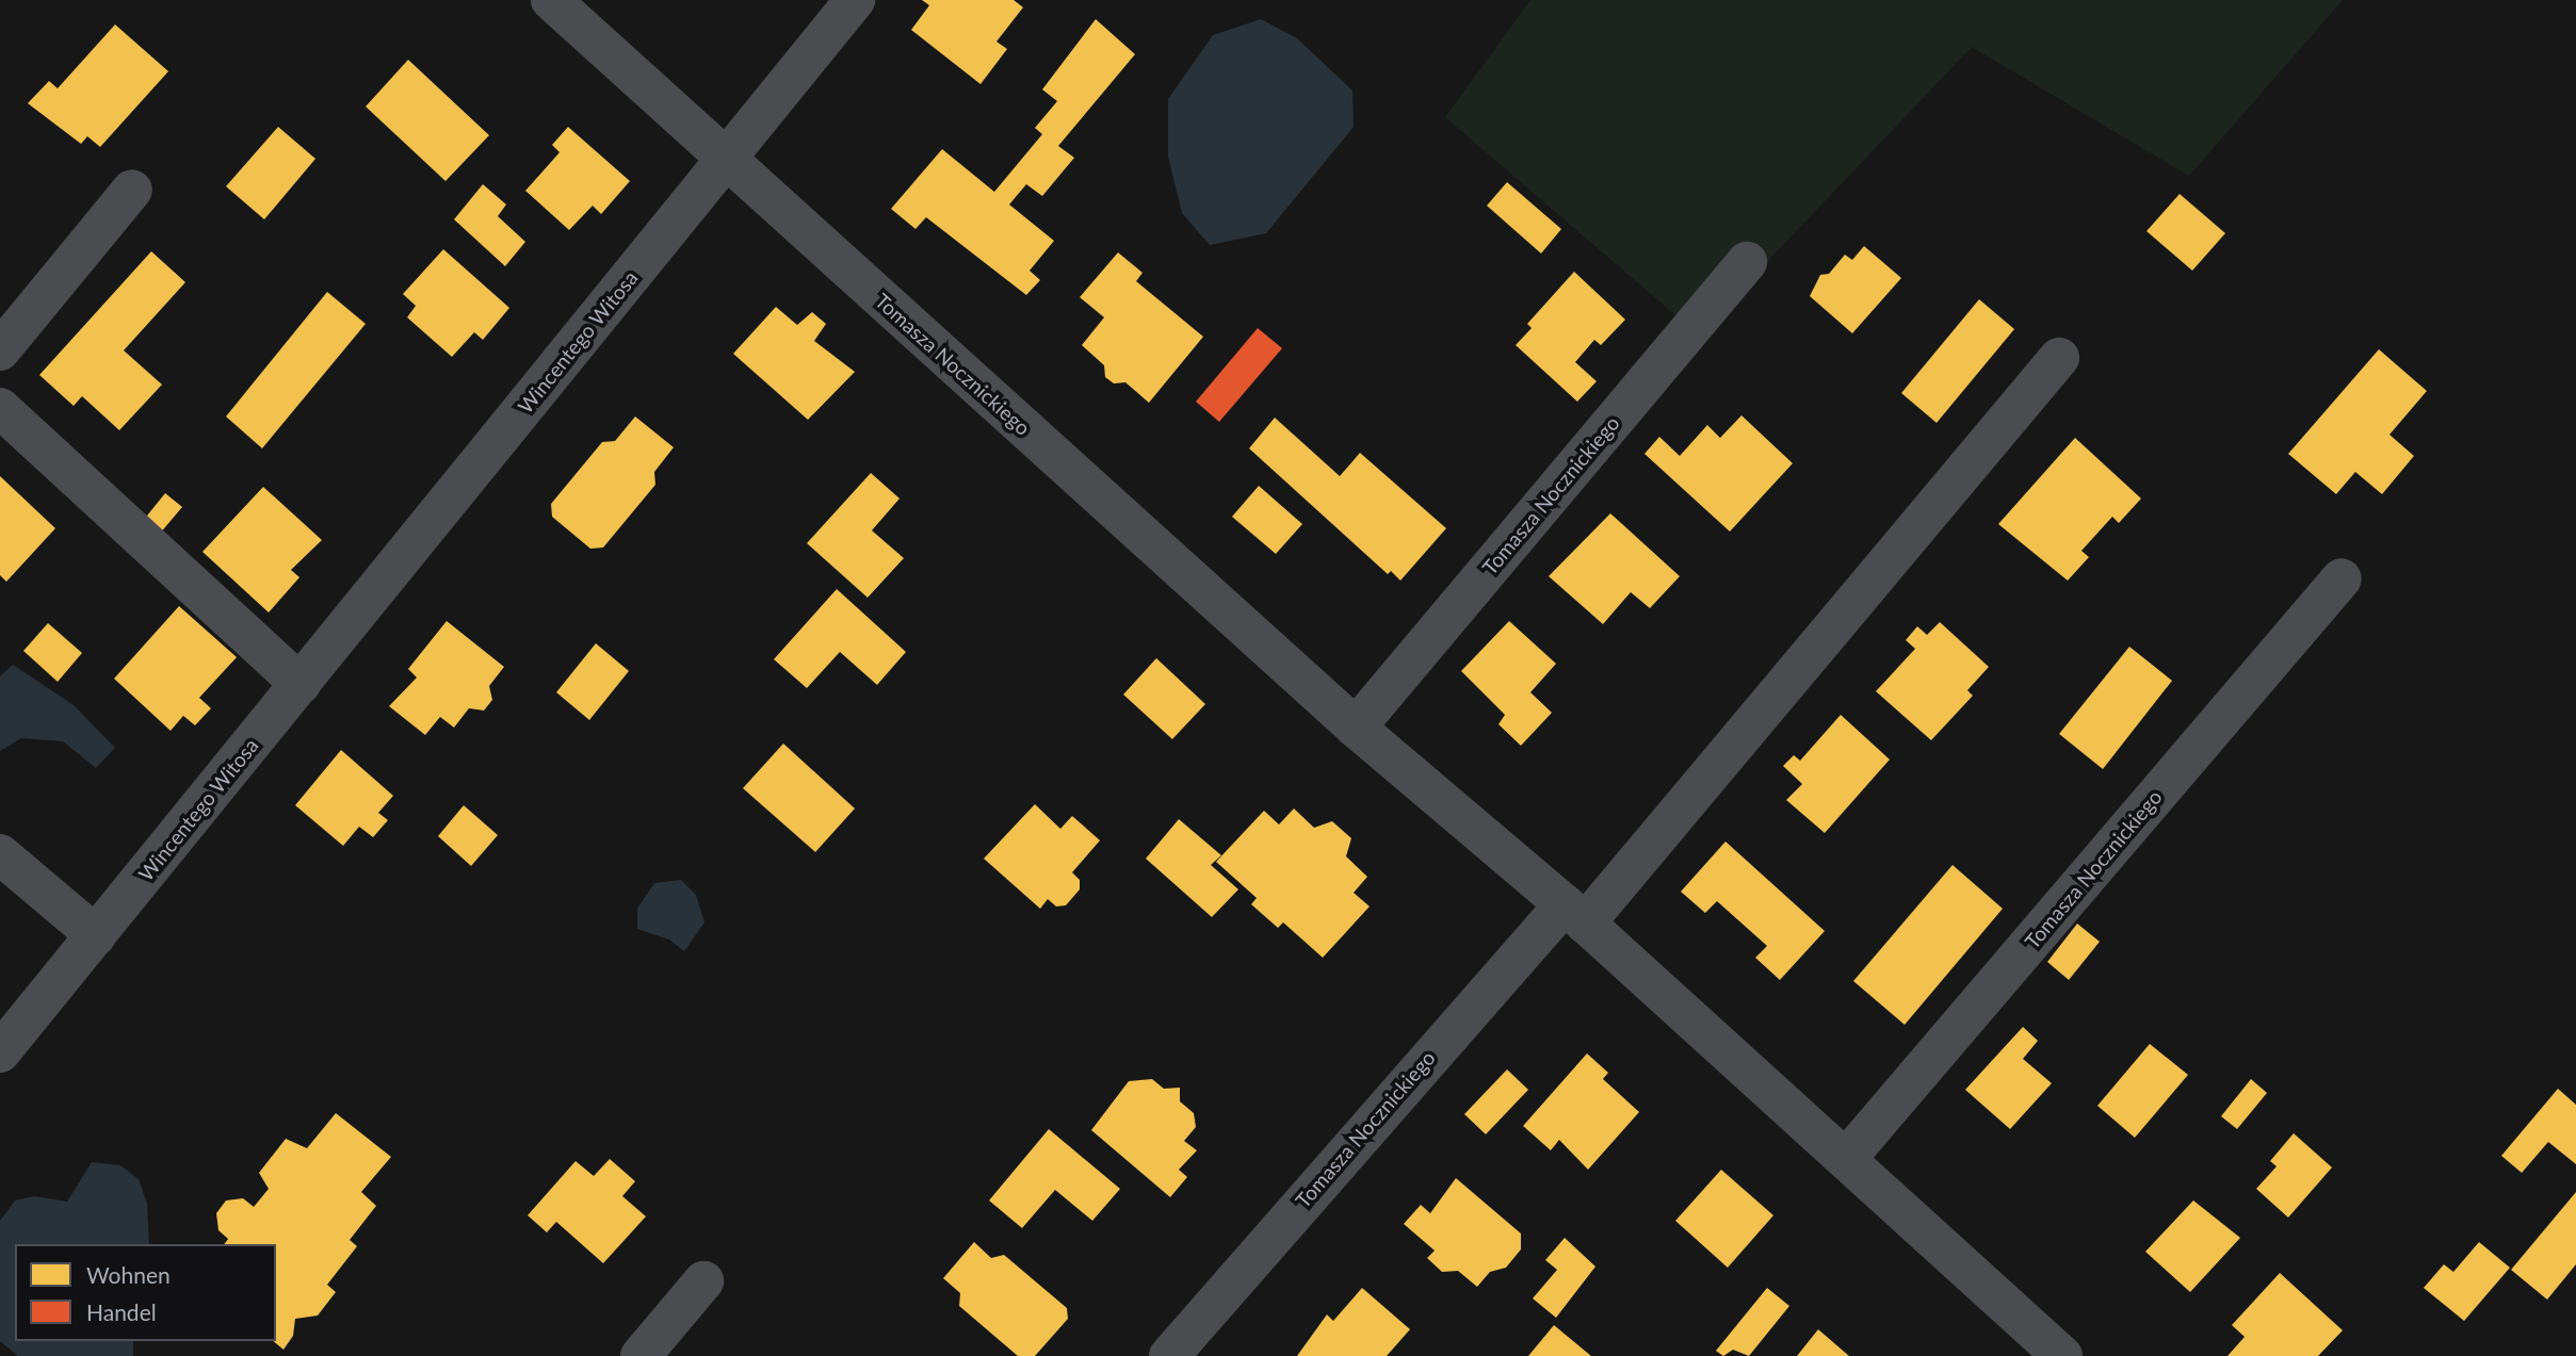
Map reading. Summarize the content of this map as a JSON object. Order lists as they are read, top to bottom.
{
  "streets": {
    "street": ["Wincentego Witosa", "Tomasza Nocznickiego"]
  },
  "crossings": [
    ["Wincentego Witosa", "Tomasza Nocznickiego"]
  ],
  "legend": ["Wohnen", "Handel"]
}
